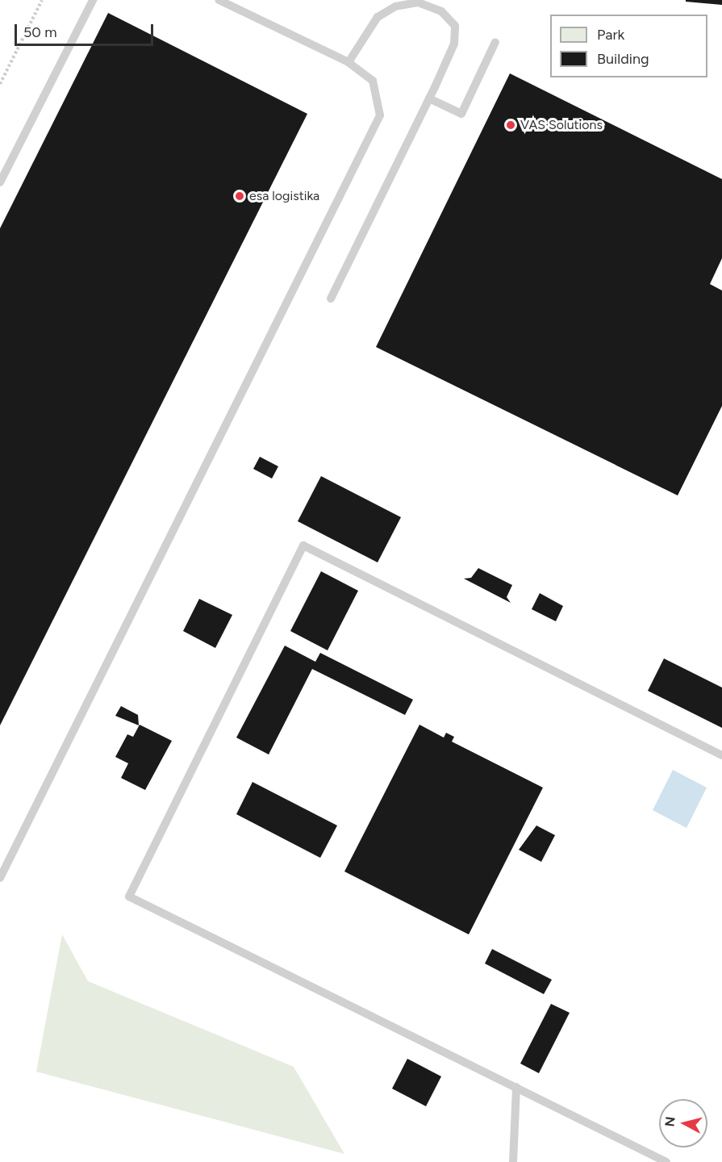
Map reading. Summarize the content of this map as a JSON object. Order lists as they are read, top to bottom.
{
  "places": ["VAS Solutions", "esa logistika"],
  "legend": ["Park", "Building"],
  "scale_bar": "50 m",
  "north": "left"
}
